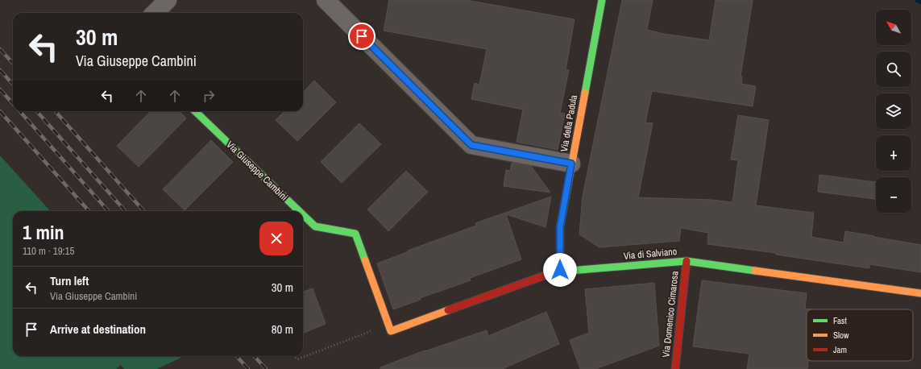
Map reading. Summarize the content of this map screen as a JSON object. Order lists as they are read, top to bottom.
{
  "streets": {
    "street": [
      "Via della Padula",
      "Via Giuseppe Cambini",
      "Via di Salviano",
      "Via Domenico Cimarosa"
    ]
  },
  "crossings": [
    ["Via della Padula", "Via di Salviano"],
    ["Via Giuseppe Cambini", "Via di Salviano"],
    ["Via di Salviano", "Via Domenico Cimarosa"]
  ],
  "legend": ["Fast", "Slow", "Jam"],
  "north": "top left",
  "page": {
    "map_buttons": ["+", "−"],
    "turn": ["30 m", "Via Giuseppe Cambini"],
    "heading": ["1 min", "110 m · 19:15"],
    "list": [
      {
        "name": "Turn left",
        "note": "Via Giuseppe Cambini",
        "value": "30 m"
      },
      {
        "name": "Arrive at destination",
        "value": "80 m"
      }
    ]
  }
}
